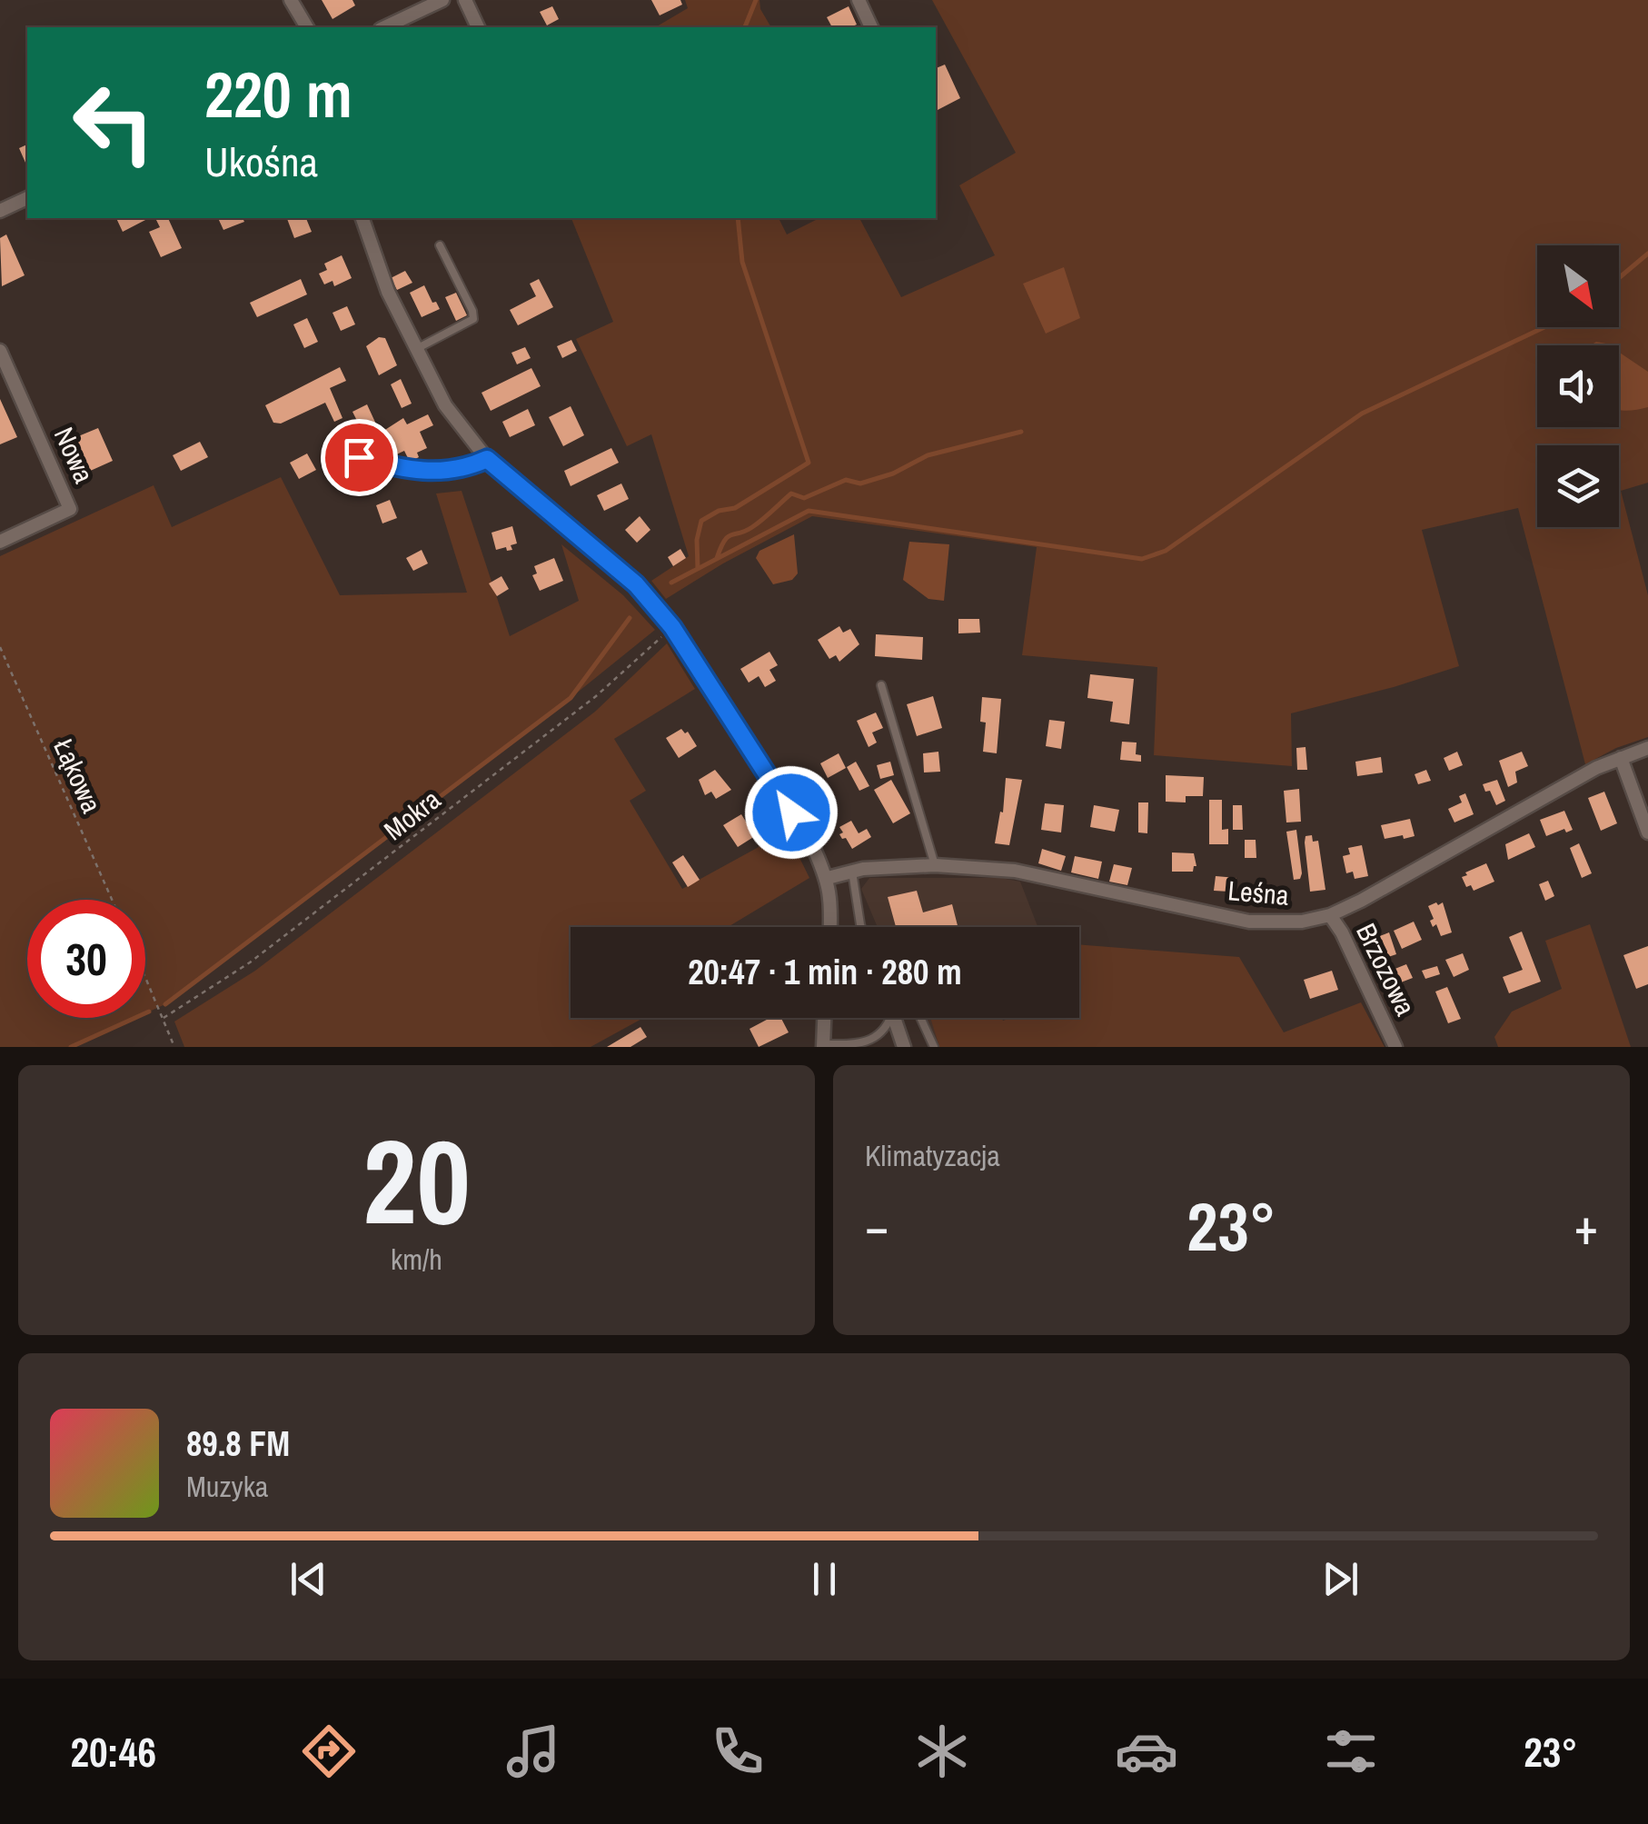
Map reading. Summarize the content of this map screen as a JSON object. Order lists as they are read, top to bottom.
{
  "streets": {
    "street": ["Nowa", "Leśna", "Brzozowa"],
    "path": ["Łąkowa", "Mokra"]
  },
  "crossings": [
    ["Leśna", "Brzozowa"]
  ],
  "north": "bottom right",
  "page": {
    "turn": ["220 m", "Ukośna"],
    "limit": "30",
    "trip": "20:47 · 1 min · 280 m",
    "tile": [
      ["20", "km/h"],
      "Klimatyzacja"
    ],
    "heat": ["−", "23°", "+"],
    "song": ["89.8 FM", "Muzyka"],
    "tabs": ["20:46", "23°"]
  }
}
